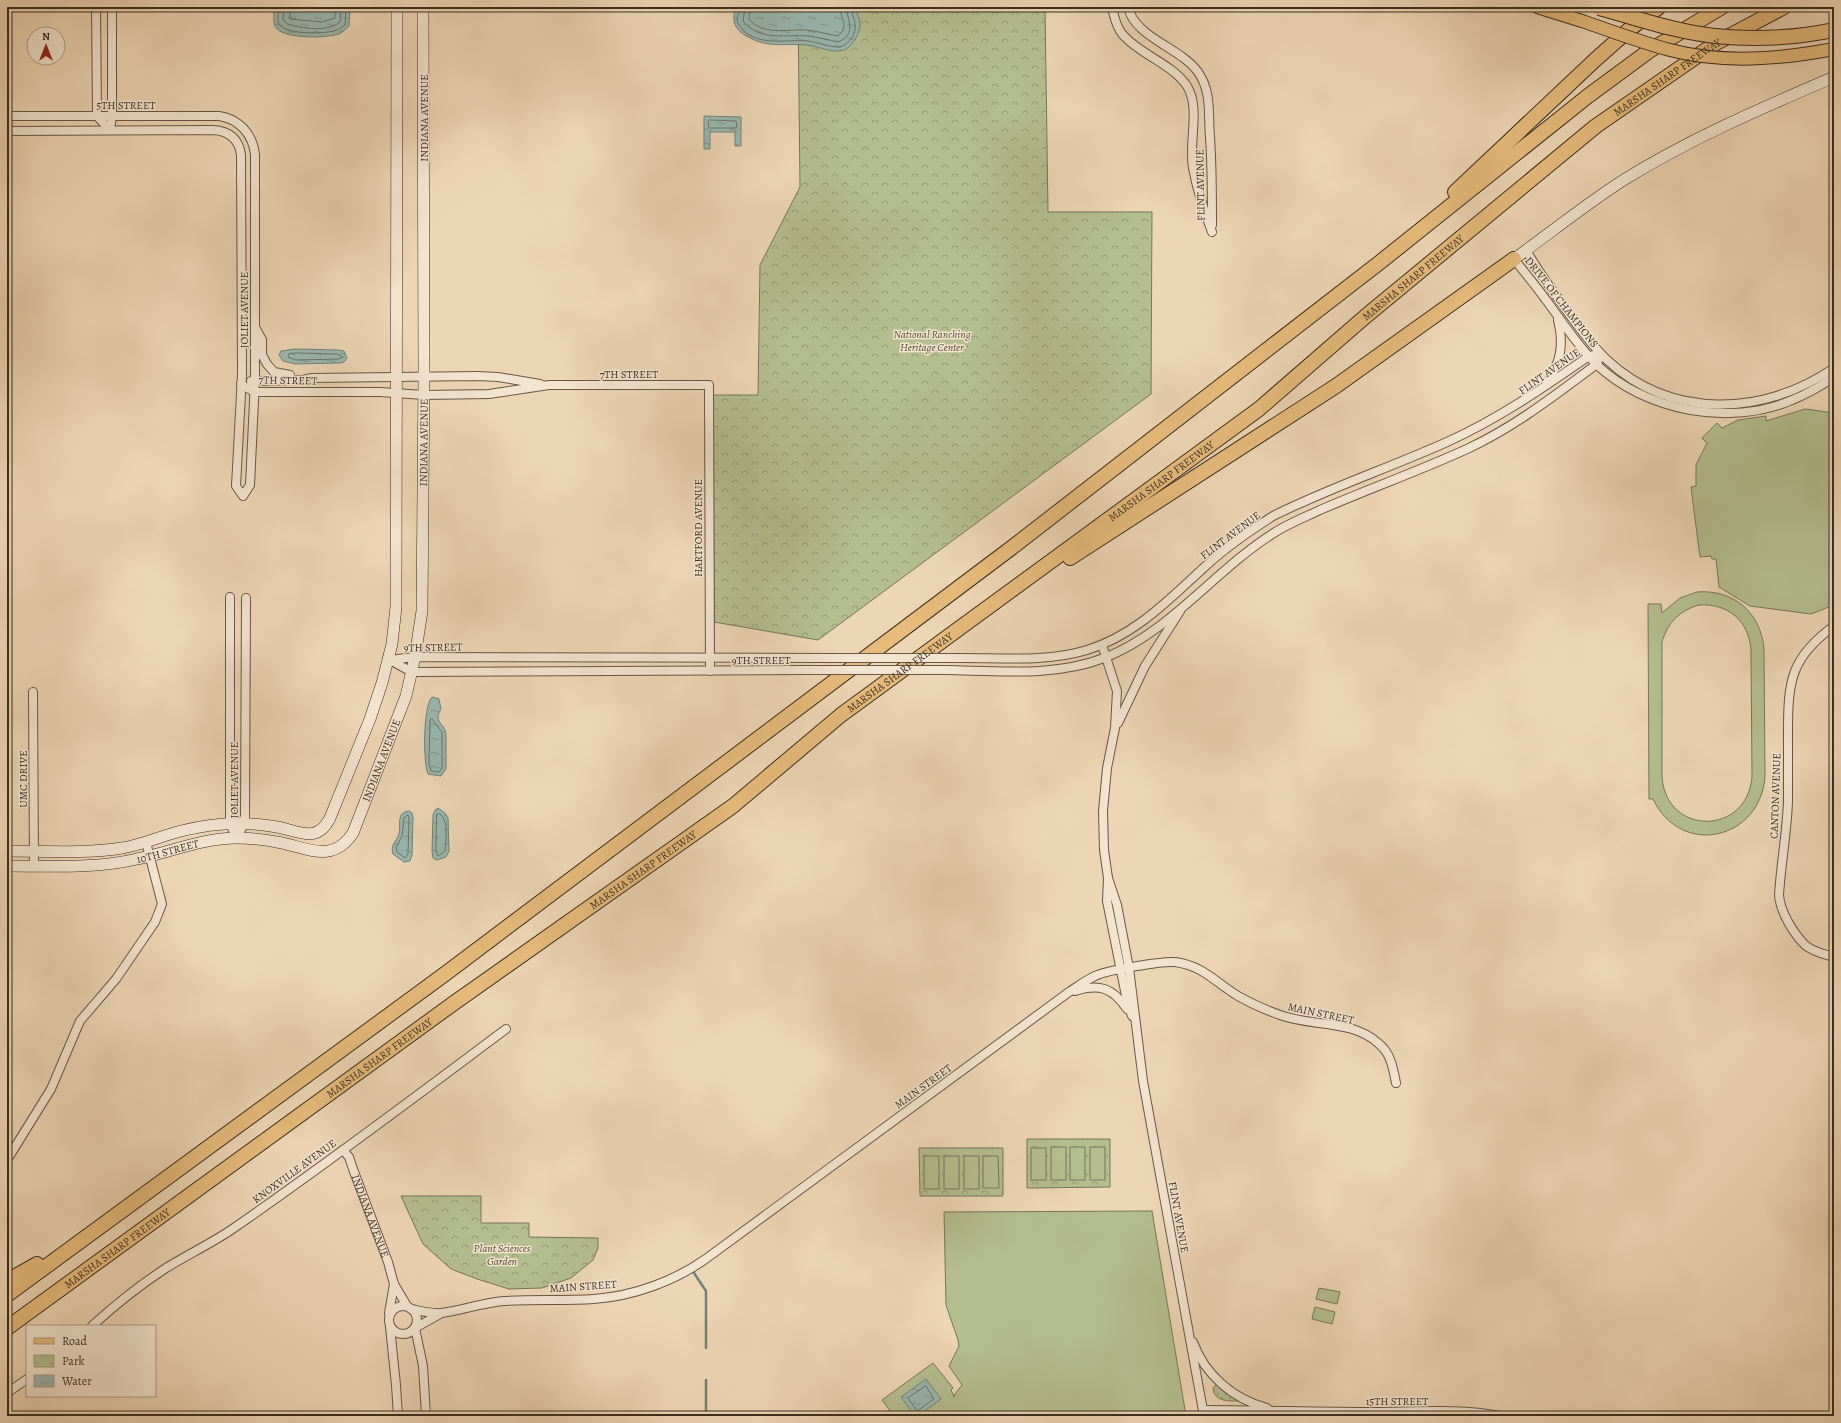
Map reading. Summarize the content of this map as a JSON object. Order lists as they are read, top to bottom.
{
  "streets": {
    "highway": ["MARSHA SHARP FREEWAY"],
    "street": [
      "5TH STREET",
      "INDIANA AVENUE",
      "FLINT AVENUE",
      "DRIVE OF CHAMPIONS",
      "JOLIET AVENUE",
      "7TH STREET",
      "HARTFORD AVENUE",
      "9TH STREET",
      "UMC DRIVE",
      "CANTON AVENUE",
      "10TH STREET",
      "MAIN STREET",
      "KNOXVILLE AVENUE",
      "15TH STREET"
    ]
  },
  "crossings": [
    ["5TH STREET", "JOLIET AVENUE"],
    ["INDIANA AVENUE", "7TH STREET"],
    ["INDIANA AVENUE", "9TH STREET"],
    ["INDIANA AVENUE", "10TH STREET"],
    ["INDIANA AVENUE", "MAIN STREET"],
    ["INDIANA AVENUE", "KNOXVILLE AVENUE"],
    ["FLINT AVENUE", "DRIVE OF CHAMPIONS"],
    ["FLINT AVENUE", "9TH STREET"],
    ["FLINT AVENUE", "MAIN STREET"],
    ["FLINT AVENUE", "15TH STREET"],
    ["JOLIET AVENUE", "7TH STREET"],
    ["JOLIET AVENUE", "10TH STREET"],
    ["7TH STREET", "HARTFORD AVENUE"],
    ["HARTFORD AVENUE", "9TH STREET"],
    ["9TH STREET", "10TH STREET"],
    ["UMC DRIVE", "10TH STREET"]
  ],
  "parks": ["National Ranching Heritage Center", "Plant Sciences Garden"],
  "legend": ["Road", "Park", "Water"],
  "north": "top"
}
